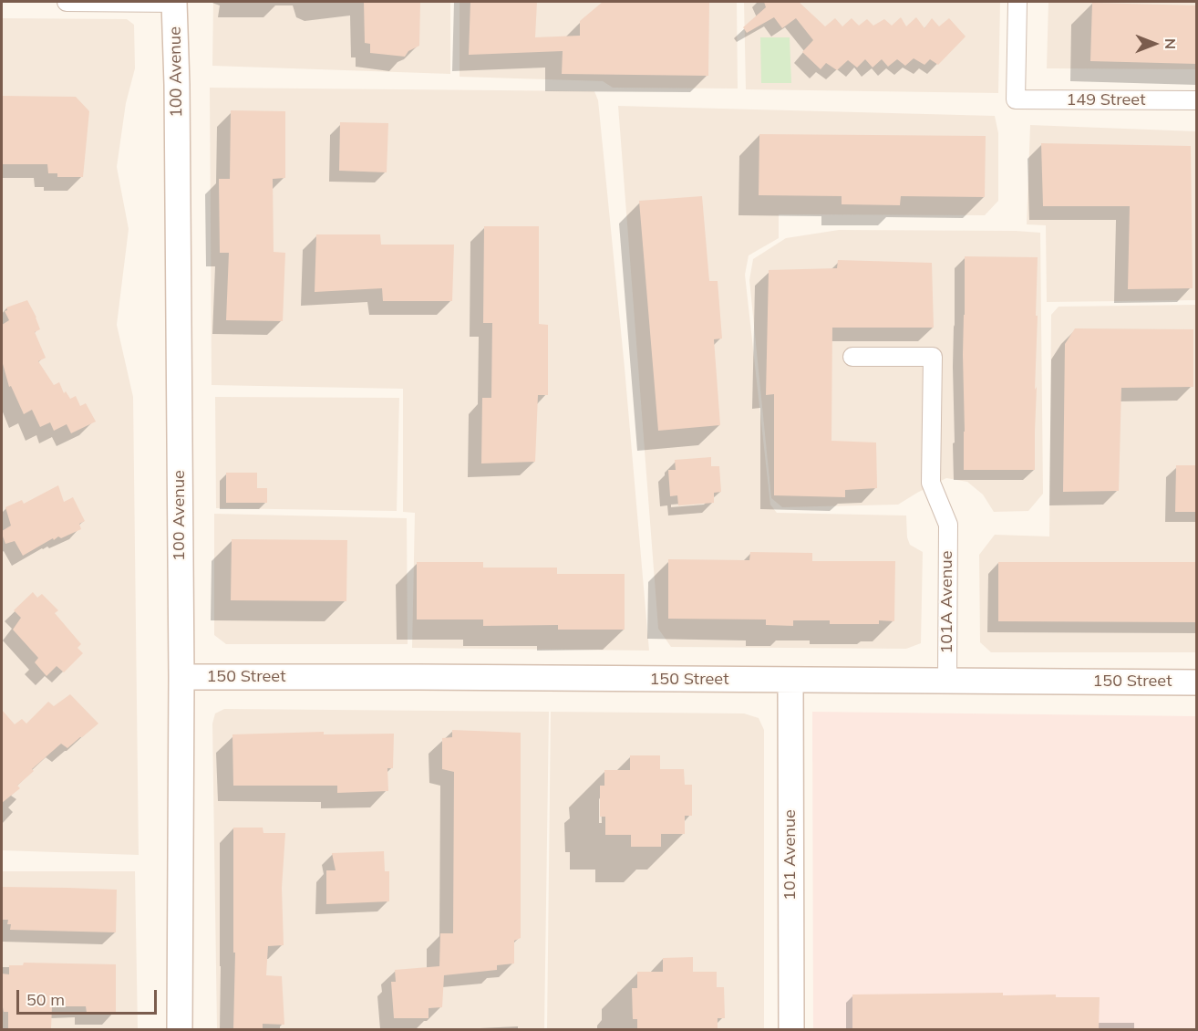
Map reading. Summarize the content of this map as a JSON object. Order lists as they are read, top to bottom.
{
  "streets": {
    "main road": ["100 Avenue", "150 Street", "101 Avenue"],
    "street": ["149 Street", "101A Avenue"]
  },
  "crossings": [
    ["100 Avenue", "150 Street"],
    ["101A Avenue", "150 Street"],
    ["150 Street", "101 Avenue"]
  ],
  "scale_bar": "50 m",
  "north": "right"
}
